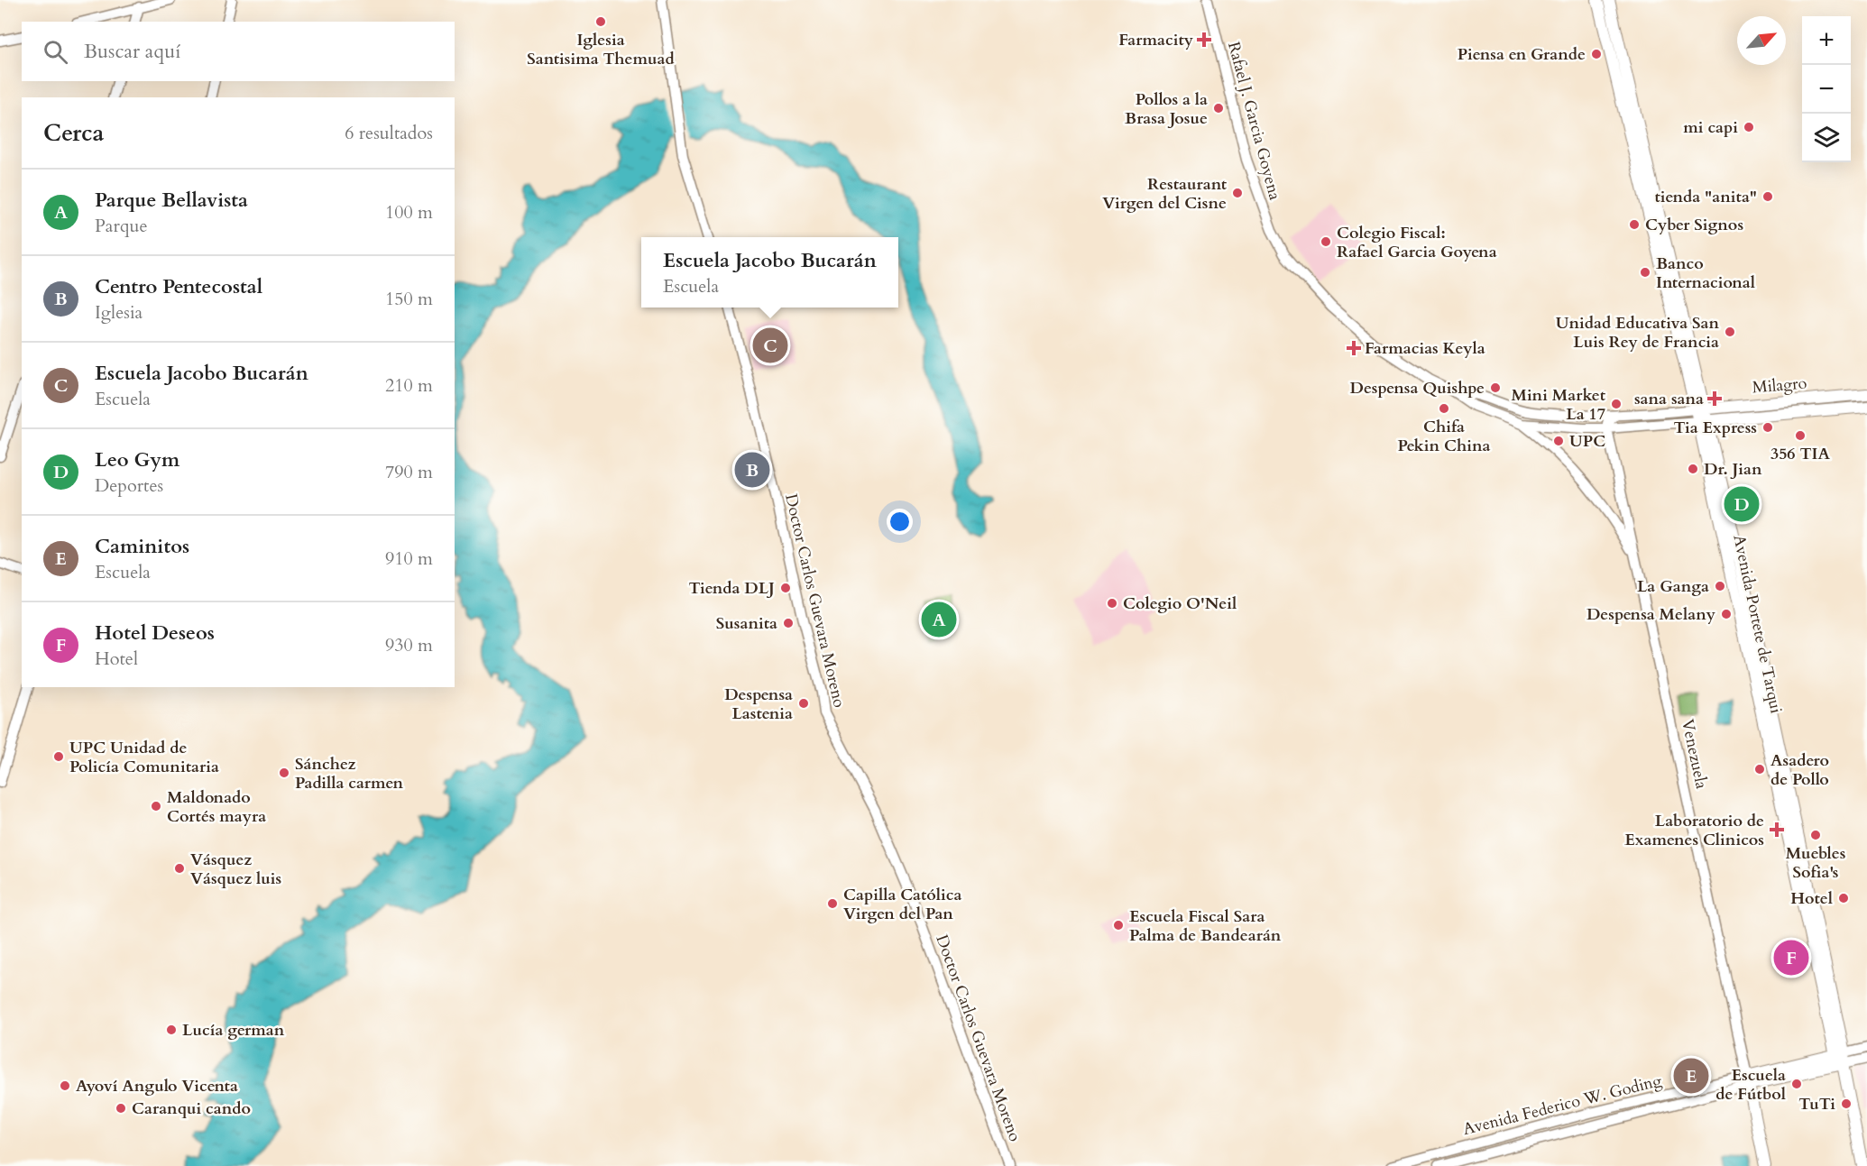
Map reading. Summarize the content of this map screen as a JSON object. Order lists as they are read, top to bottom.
{
  "streets": {
    "main road": [
      "Milagro",
      "Avenida Portete de Tarqui",
      "Venezuela",
      "Avenida Federico W. Goding"
    ],
    "street": ["Rafael J. Garcia Goyena", "Doctor Carlos Guevara Moreno"]
  },
  "crossings": [
    ["Rafael J. Garcia Goyena", "Milagro"],
    ["Rafael J. Garcia Goyena", "Avenida Portete de Tarqui"],
    ["Rafael J. Garcia Goyena", "Venezuela"],
    ["Milagro", "Avenida Portete de Tarqui"],
    ["Avenida Portete de Tarqui", "Avenida Federico W. Goding"],
    ["Venezuela", "Avenida Federico W. Goding"]
  ],
  "places": {
    "other": [
      "Iglesia Santisima Themuad",
      "Piensa en Grande",
      "Pollos a la Brasa Josue",
      "mi capi",
      "Restaurant Virgen del Cisne",
      "tienda \"anita\"",
      "Cyber Signos",
      "Colegio Fiscal: Rafael Garcia Goyena",
      "Banco Internacional",
      "Unidad Educativa San Luis Rey de Francia",
      "Despensa Quishpe",
      "Mini Market La 17",
      "Chifa Pekin China",
      "Tia Express",
      "356 TIA",
      "UPC",
      "Dr. Jian",
      "La Ganga",
      "Tienda DLJ",
      "Colegio O'Neil",
      "Despensa Melany",
      "Susanita",
      "Despensa Lastenia",
      "UPC Unidad de Policía Comunitaria",
      "Asadero de Pollo",
      "Sánchez Padilla carmen",
      "Maldonado Cortés mayra",
      "Muebles Sofia's",
      "Vásquez Vásquez luis",
      "Hotel",
      "Capilla Católica Virgen del Pan",
      "Escuela Fiscal Sara Palma de Bandearán",
      "Lucía german",
      "Escuela de Fútbol",
      "Ayoví Angulo Vicenta",
      "TuTi",
      "Caranqui cando"
    ],
    "health": [
      "Farmacity",
      "Farmacias Keyla",
      "sana sana",
      "Laboratorio de Examenes Clinicos"
    ]
  },
  "north": "top right",
  "page": {
    "map_buttons": ["+", "−"],
    "search": "Buscar aquí",
    "heading": ["Cerca", "6 resultados"],
    "list": [
      {
        "mark": "A",
        "name": "Parque Bellavista",
        "note": "Parque",
        "value": "100 m"
      },
      {
        "mark": "B",
        "name": "Centro Pentecostal",
        "note": "Iglesia",
        "value": "150 m"
      },
      {
        "mark": "C",
        "name": "Escuela Jacobo Bucarán",
        "note": "Escuela",
        "value": "210 m"
      },
      {
        "mark": "D",
        "name": "Leo Gym",
        "note": "Deportes",
        "value": "790 m"
      },
      {
        "mark": "E",
        "name": "Caminitos",
        "note": "Escuela",
        "value": "910 m"
      },
      {
        "mark": "F",
        "name": "Hotel Deseos",
        "note": "Hotel",
        "value": "930 m"
      }
    ],
    "popup": ["Escuela Jacobo Bucarán", "Escuela"],
    "pins": [
      "C",
      "B",
      "D",
      "A",
      "F",
      "E"
    ]
  }
}
